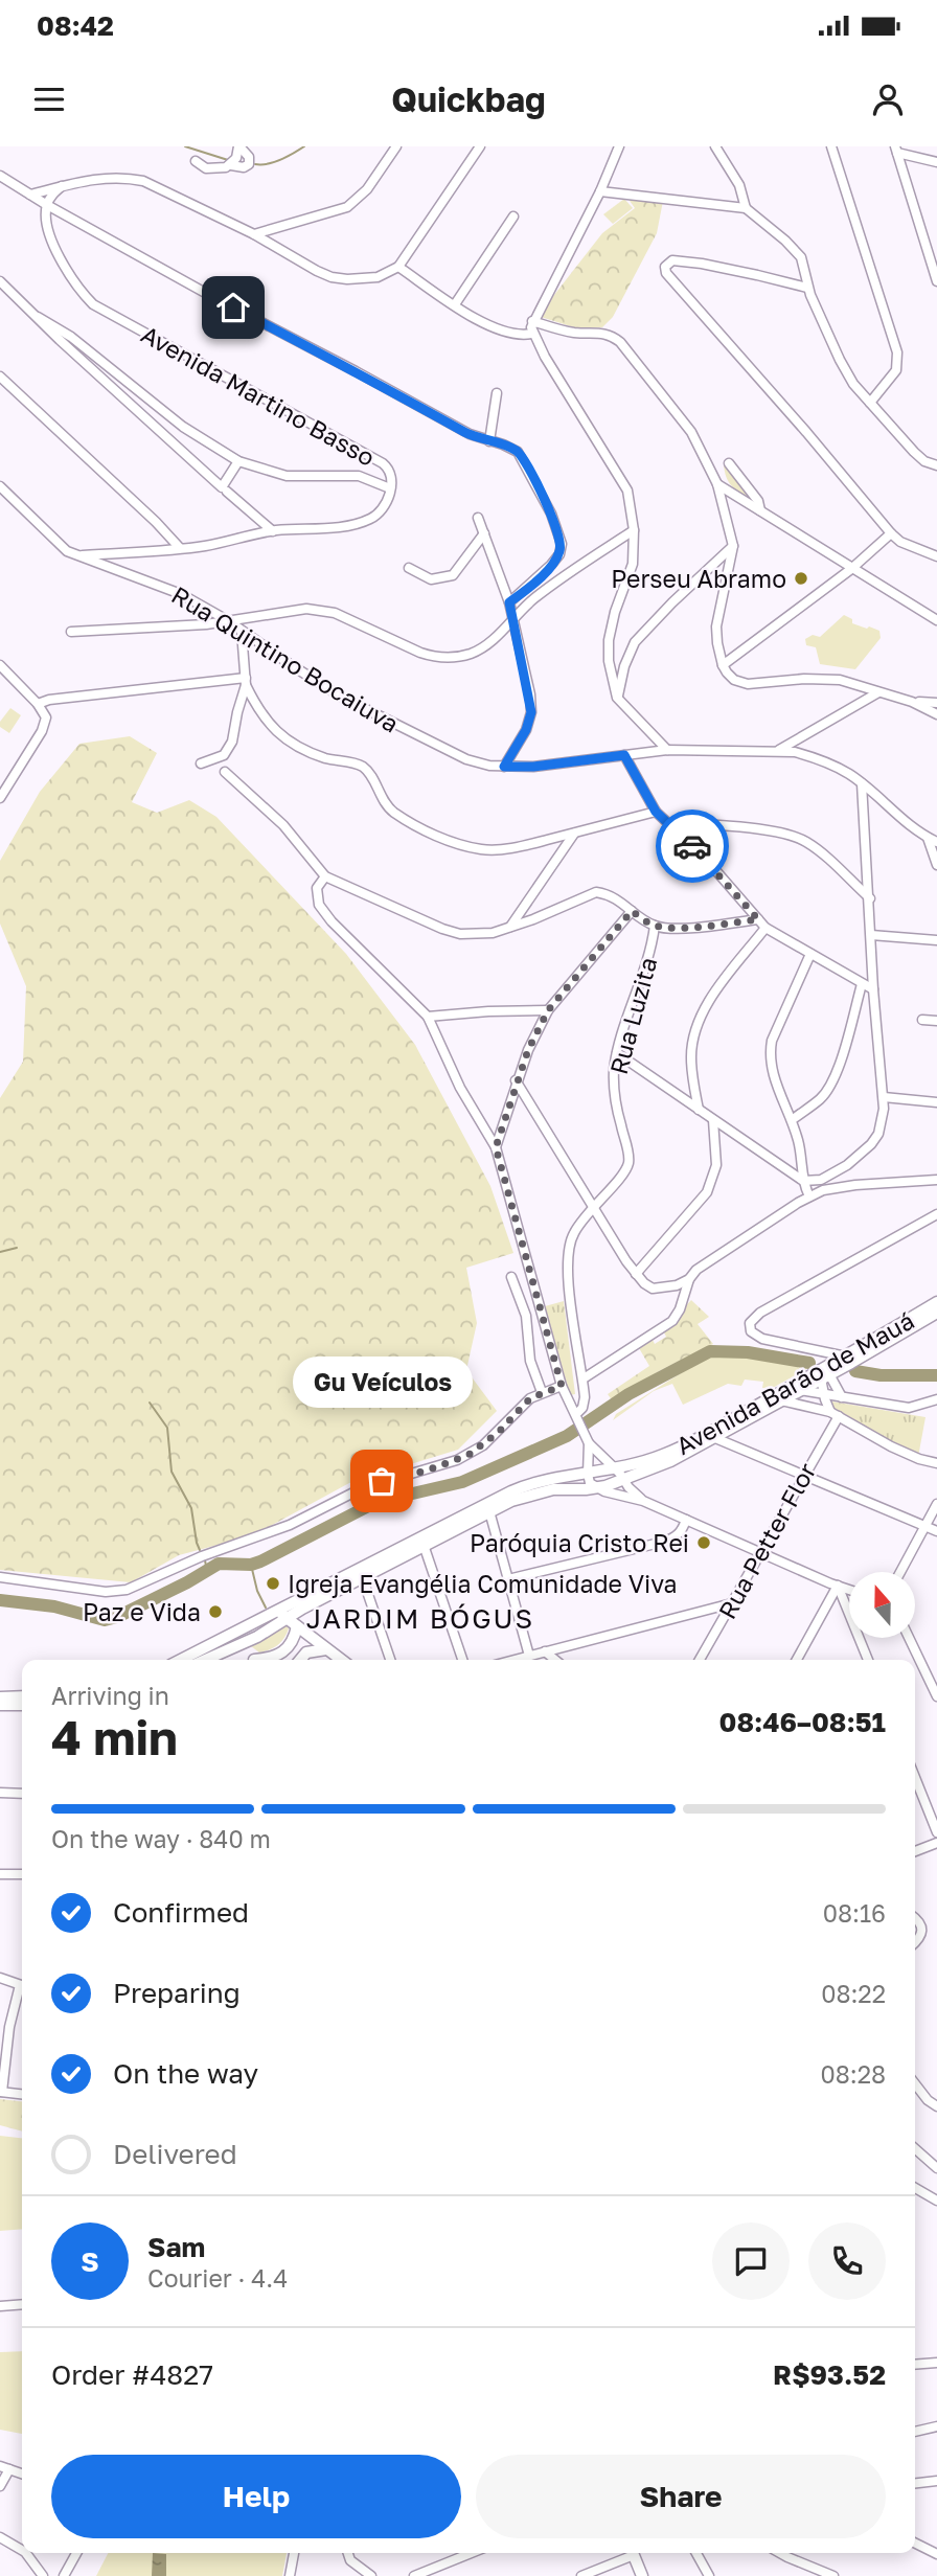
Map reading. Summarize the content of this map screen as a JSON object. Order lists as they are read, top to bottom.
{
  "streets": {
    "main road": ["Avenida Barão de Mauá"],
    "street": [
      "Avenida Martino Basso",
      "Rua Quintino Bocaiuva",
      "Rua Luzita",
      "Rua Petter Flor"
    ]
  },
  "crossings": [
    ["Avenida Martino Basso", "Rua Quintino Bocaiuva"]
  ],
  "districts": ["JARDIM BÓGUS"],
  "places": [
    "Perseu Abramo",
    "Gu Veículos",
    "Paróquia Cristo Rei",
    "Igreja Evangélia Comunidade Viva",
    "Paz e Vida"
  ],
  "north": "top",
  "page": {
    "status": "08:42",
    "header": "Quickbag",
    "bubble": "Gu Veículos",
    "heading": ["4 min", "Arriving in", "08:46–08:51"],
    "panel": [
      "Sam",
      "Courier · 4.4",
      "Order #4827",
      "R$93.52"
    ],
    "bar": "On the way · 840 m",
    "list": [
      ["Confirmed", "08:16"],
      ["Preparing", "08:22"],
      ["On the way", "08:28"],
      "Delivered"
    ],
    "round": "S",
    "buttons": ["Help", "Share"]
  }
}
